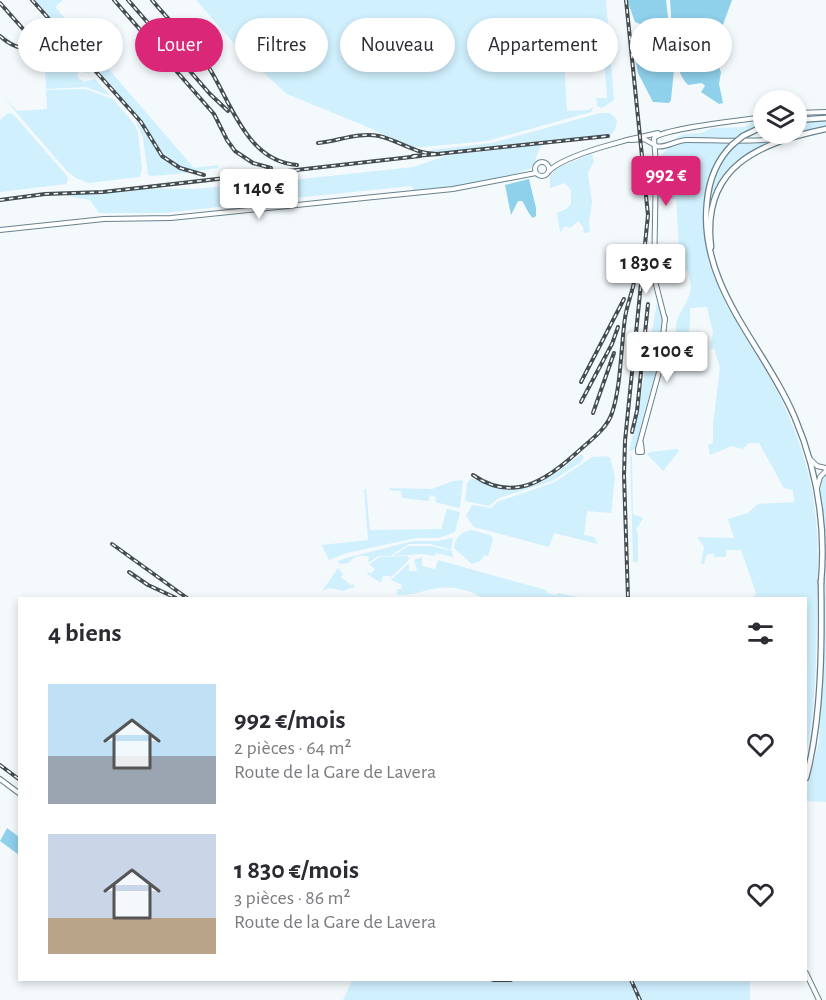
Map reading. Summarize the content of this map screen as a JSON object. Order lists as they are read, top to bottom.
{
  "page": {
    "chip": [
      "Acheter",
      "Louer",
      "Filtres",
      "Nouveau",
      "Appartement",
      "Maison"
    ],
    "price": [
      "992 €",
      "1 140 €",
      "1 830 €",
      "2 100 €"
    ],
    "heading": "4 biens",
    "list": [
      {
        "name": "992 €/mois",
        "note": "2 pièces · 64 m² · Route de la Gare de Lavera"
      },
      {
        "name": "1 830 €/mois",
        "note": "3 pièces · 86 m² · Route de la Gare de Lavera"
      }
    ]
  }
}
